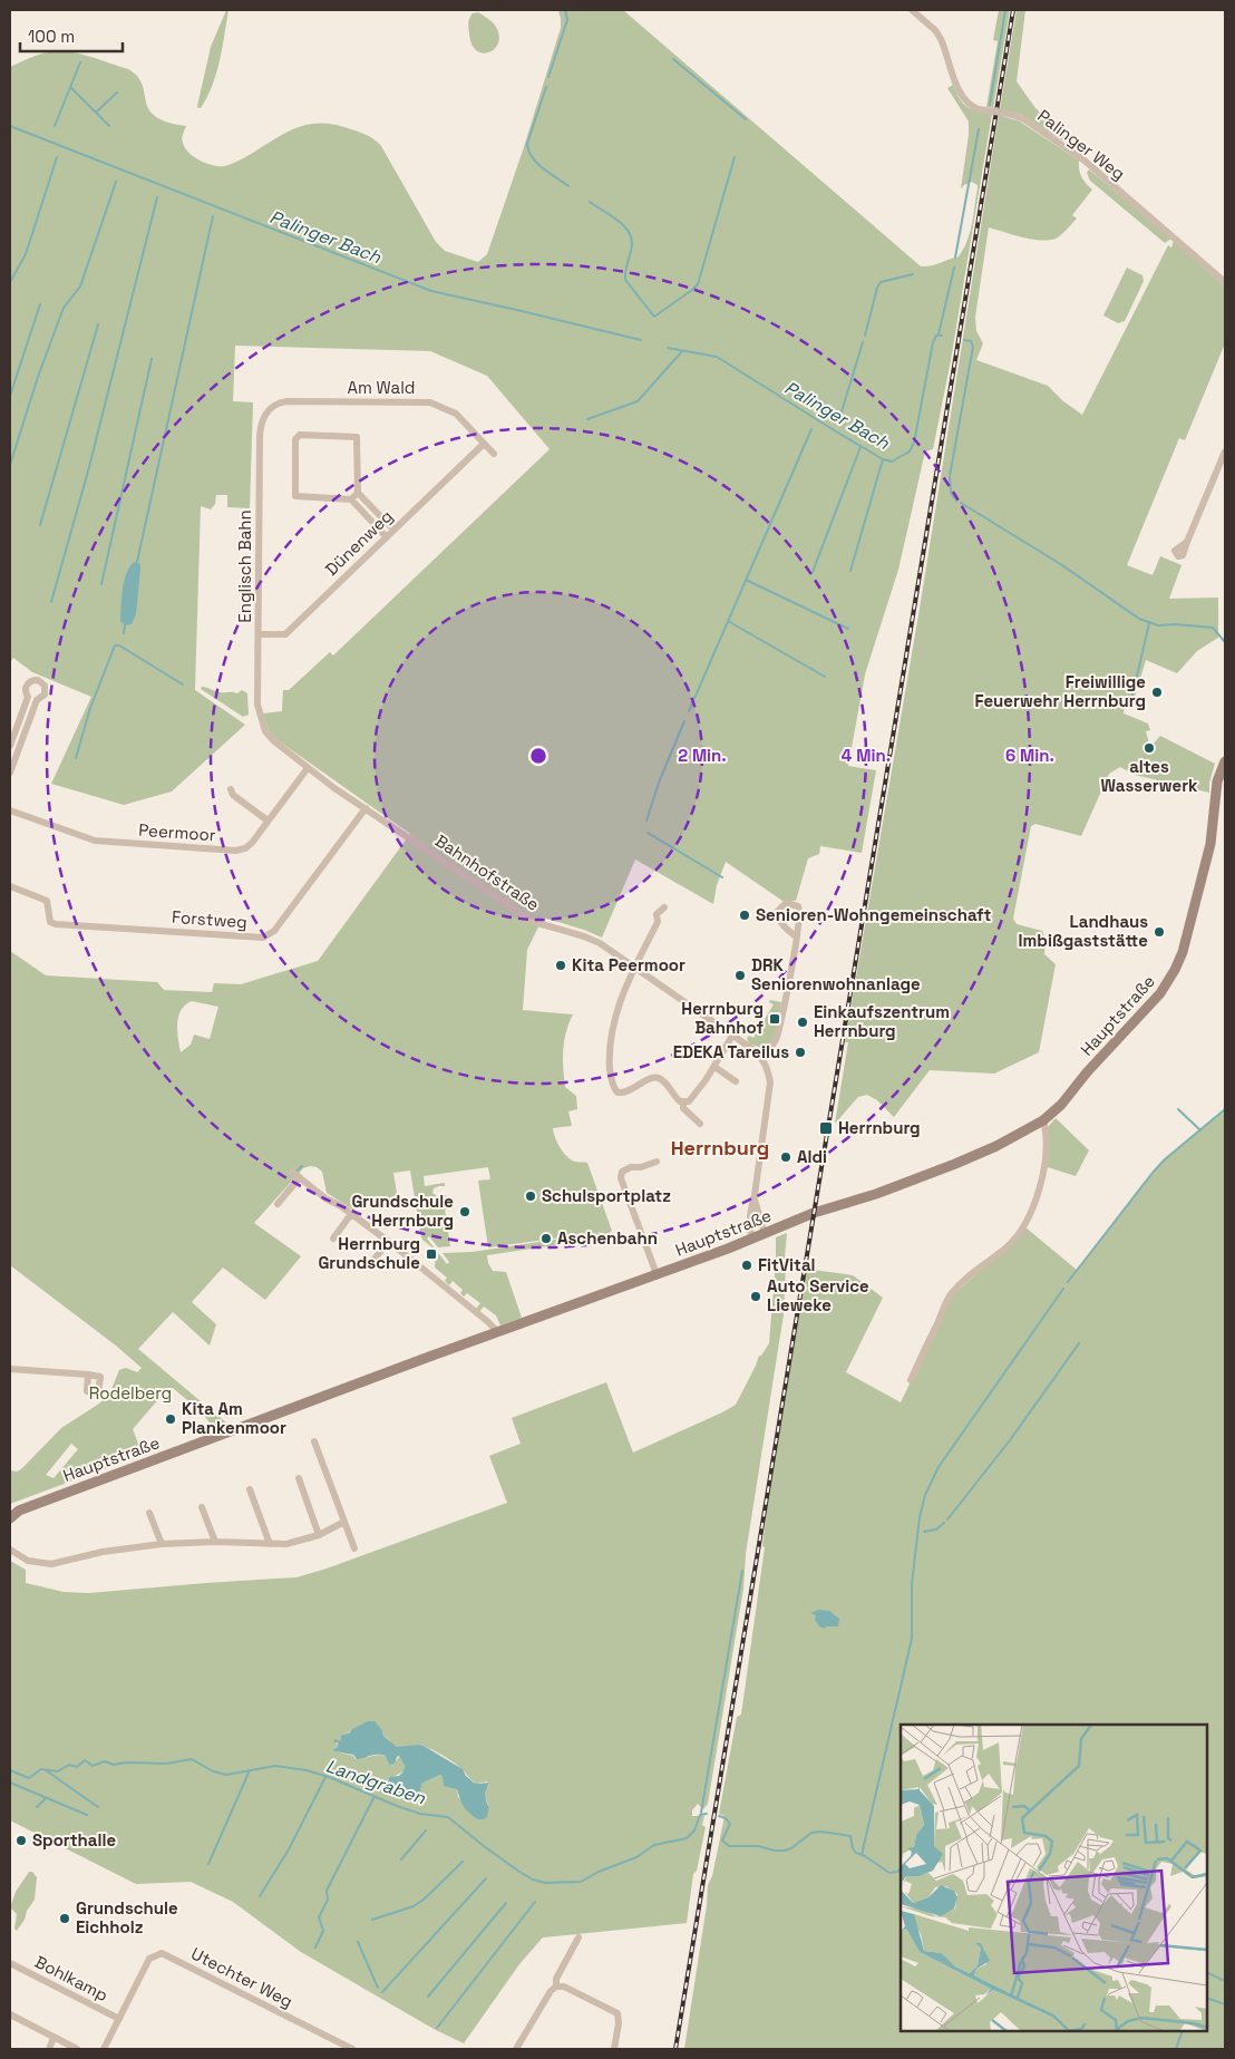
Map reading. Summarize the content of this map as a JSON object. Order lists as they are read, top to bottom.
{
  "streets": {
    "main road": ["Hauptstraße"],
    "street": [
      "Palinger Weg",
      "Am Wald",
      "Dünenweg",
      "Englisch Bahn",
      "Peermoor",
      "Bahnhofstraße",
      "Forstweg",
      "Utechter Weg",
      "Bohlkamp"
    ]
  },
  "crossings": [
    ["Am Wald", "Dünenweg"],
    ["Am Wald", "Englisch Bahn"],
    ["Dünenweg", "Englisch Bahn"],
    ["Englisch Bahn", "Bahnhofstraße"],
    ["Peermoor", "Bahnhofstraße"],
    ["Bahnhofstraße", "Forstweg"],
    ["Utechter Weg", "Bohlkamp"]
  ],
  "districts": ["Herrnburg"],
  "water": ["Palinger Bach", "Landgraben"],
  "parks": ["Rodelberg"],
  "places": {
    "other": [
      "Freiwillige Feuerwehr Herrnburg",
      "altes Wasserwerk",
      "Senioren-Wohngemeinschaft",
      "Landhaus Imbißgaststätte",
      "Kita Peermoor",
      "DRK Seniorenwohnanlage",
      "Einkaufszentrum Herrnburg",
      "EDEKA Tareilus",
      "Aldi",
      "Schulsportplatz",
      "Grundschule Herrnburg",
      "Aschenbahn",
      "FitVital",
      "Auto Service Lieweke",
      "Kita Am Plankenmoor",
      "Sporthalle",
      "Grundschule Eichholz"
    ],
    "transit": ["Herrnburg Bahnhof", "Herrnburg", "Herrnburg Grundschule"]
  },
  "scale_bar": "100 m",
  "rings": ["2 Min.", "4 Min.", "6 Min."]
}
